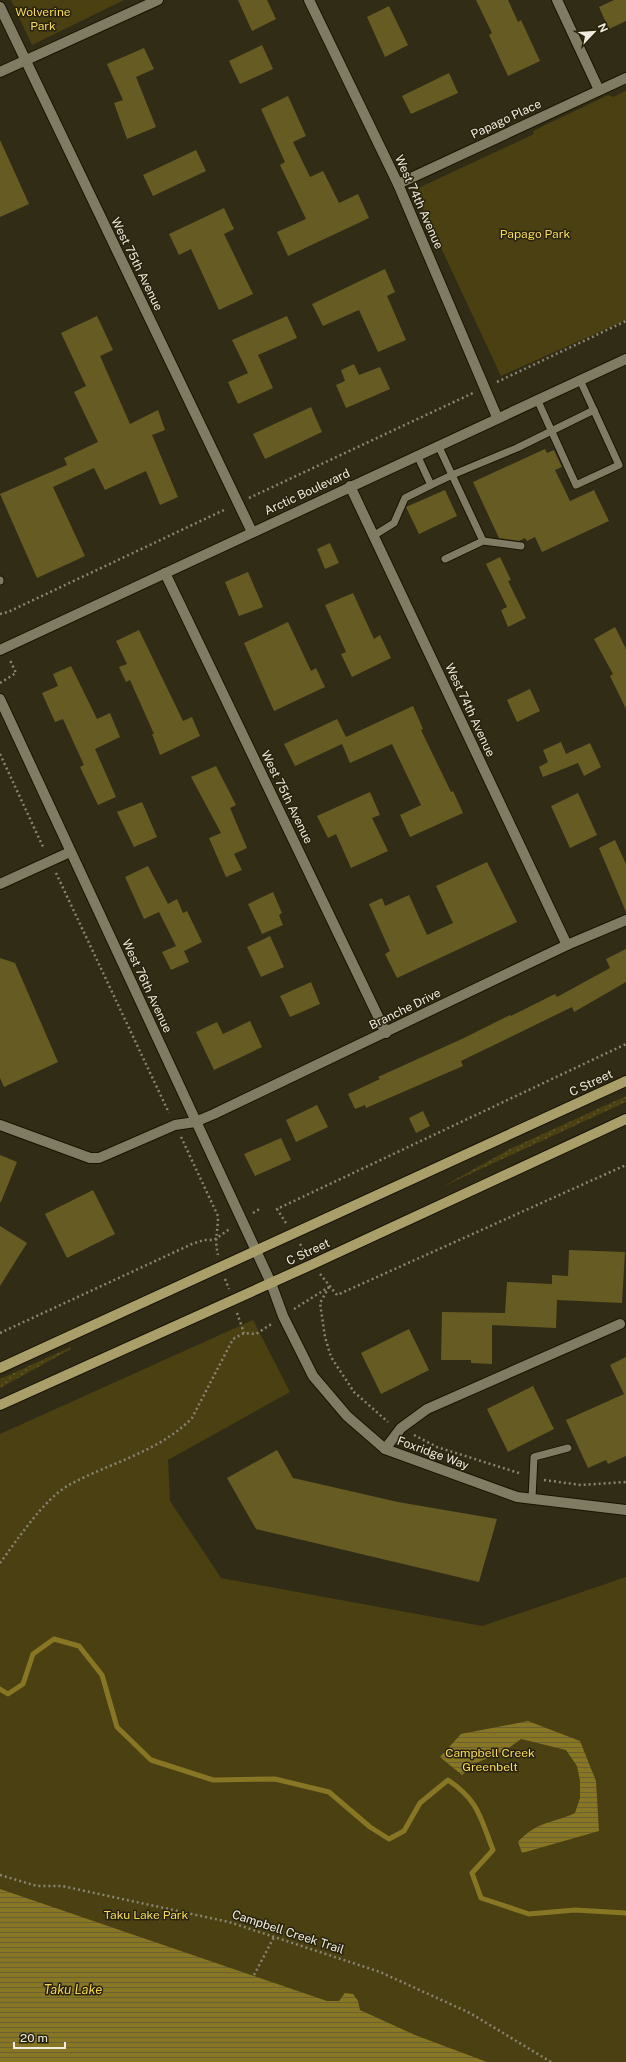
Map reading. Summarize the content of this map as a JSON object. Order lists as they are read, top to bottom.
{
  "streets": {
    "main road": ["C Street"],
    "street": [
      "Papago Place",
      "West 74th Avenue",
      "West 75th Avenue",
      "Arctic Boulevard",
      "West 76th Avenue",
      "Branche Drive",
      "Foxridge Way"
    ],
    "path": ["Campbell Creek Trail"]
  },
  "crossings": [
    ["Papago Place", "West 74th Avenue"],
    ["West 74th Avenue", "Arctic Boulevard"],
    ["West 74th Avenue", "Branche Drive"],
    ["West 75th Avenue", "Arctic Boulevard"],
    ["West 75th Avenue", "Branche Drive"],
    ["West 76th Avenue", "Branche Drive"],
    ["West 76th Avenue", "C Street"],
    ["West 76th Avenue", "Foxridge Way"],
    ["C Street", "Foxridge Way"]
  ],
  "water": ["Taku Lake"],
  "parks": [
    "Wolverine Park",
    "Papago Park",
    "Campbell Creek Greenbelt",
    "Taku Lake Park"
  ],
  "scale_bar": "20 m",
  "north": "top right"
}
